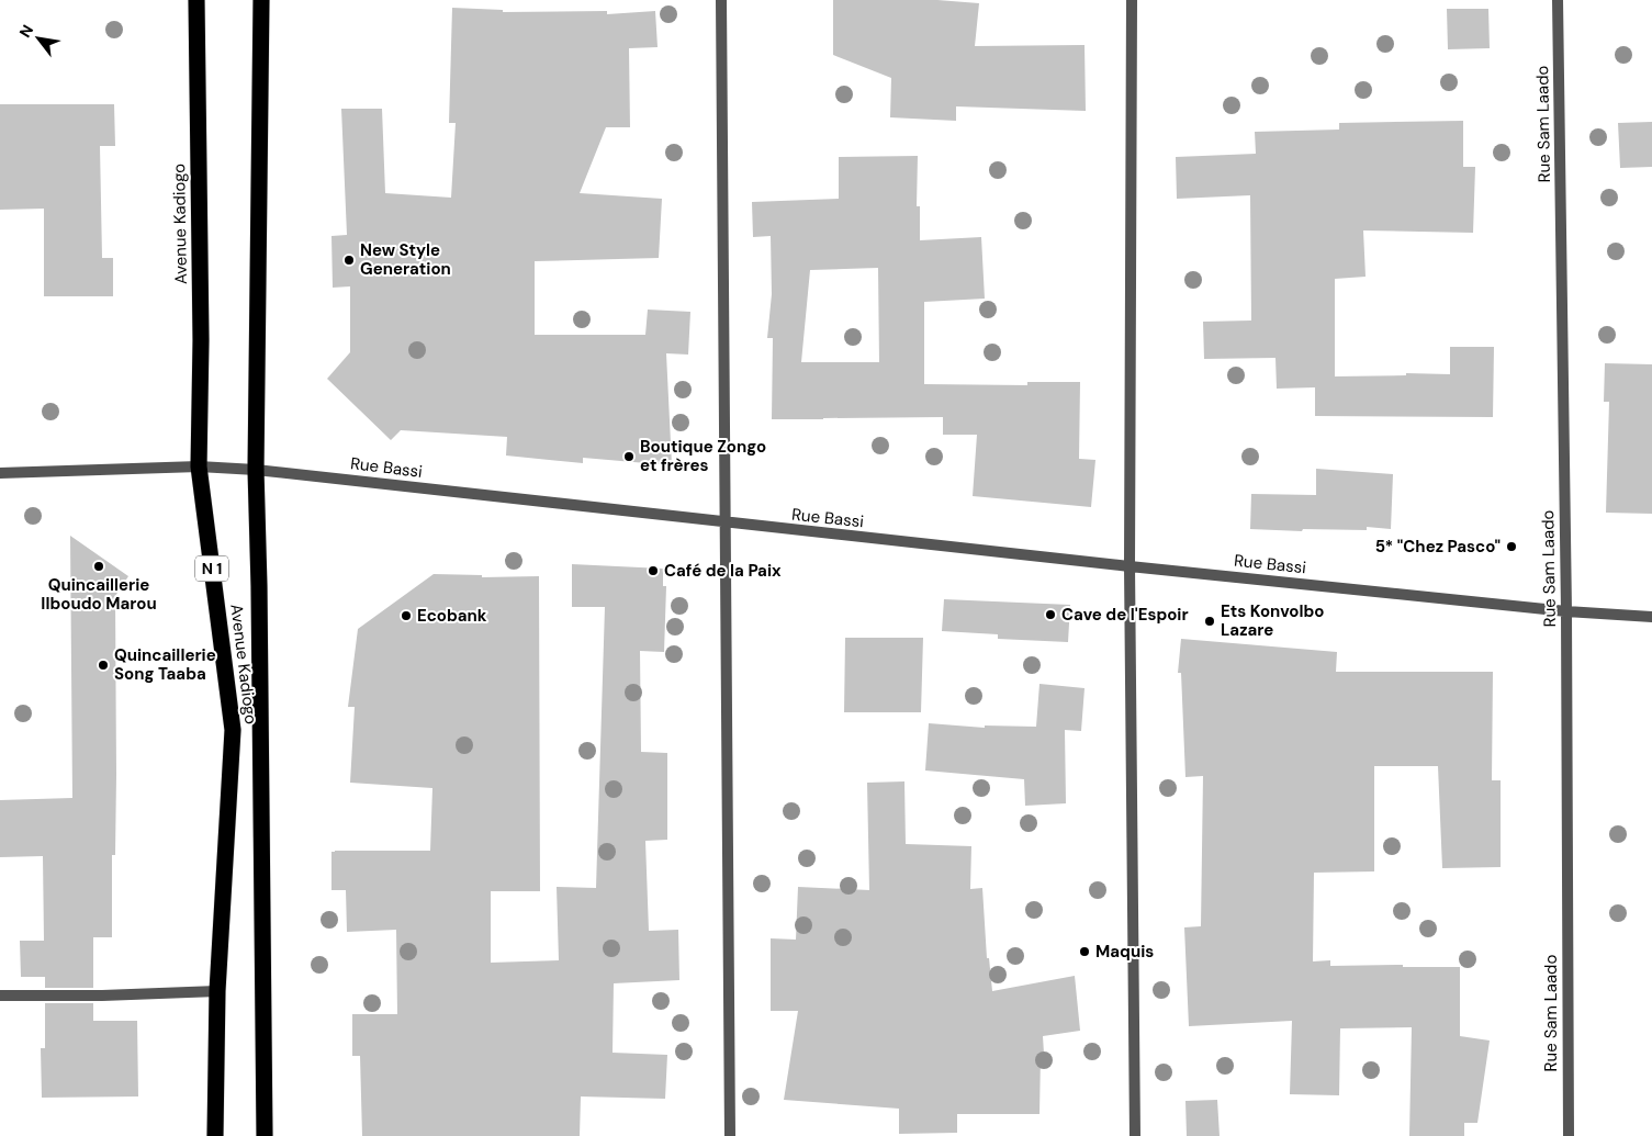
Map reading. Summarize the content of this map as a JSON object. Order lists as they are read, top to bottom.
{
  "streets": {
    "highway": ["Avenue Kadiogo", "N 1"],
    "street": ["Rue Sam Laado", "Rue Bassi"]
  },
  "crossings": [
    ["Rue Sam Laado", "Rue Bassi"],
    ["Avenue Kadiogo", "Rue Bassi"]
  ],
  "places": [
    "New Style Generation",
    "Boutique Zongo et frères",
    "5* \"Chez Pasco\"",
    "Quincaillerie Ilboudo Marou",
    "Café de la Paix",
    "Cave de l'Espoir",
    "Ecobank",
    "Ets Konvolbo Lazare",
    "Quincaillerie Song Taaba",
    "Maquis"
  ],
  "north": "top left"
}
